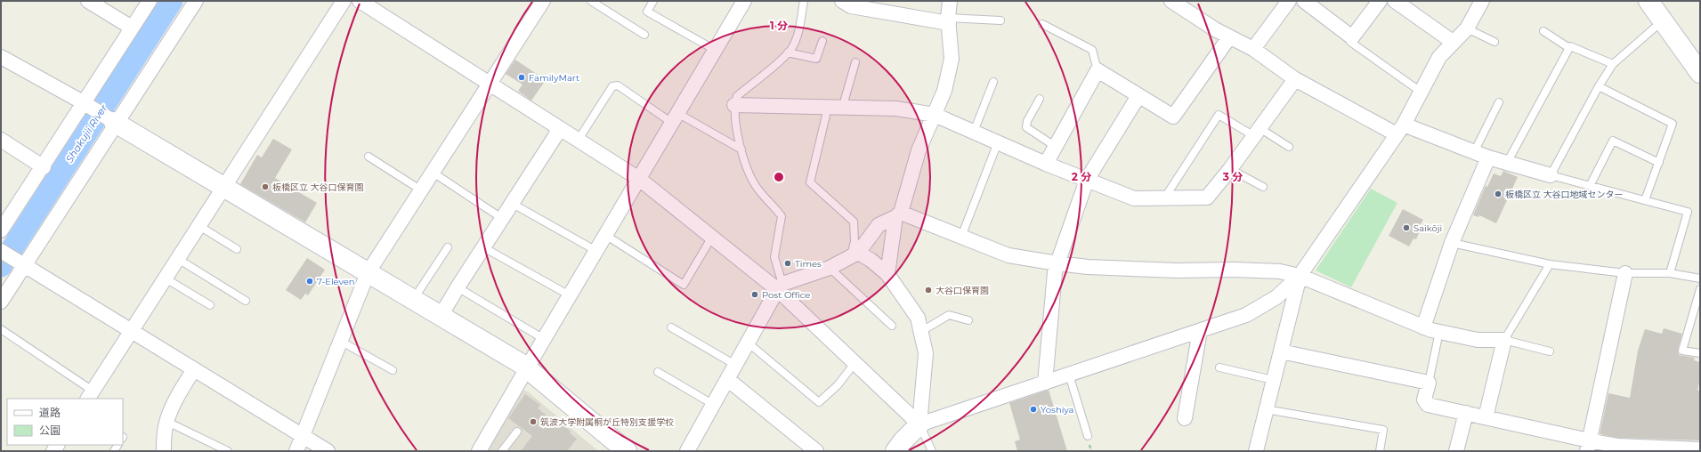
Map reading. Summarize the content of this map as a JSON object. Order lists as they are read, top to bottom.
{
  "water": ["Shakujii River"],
  "places": [
    "FamilyMart",
    "板橋区立 大谷口保育園",
    "板橋区立 大谷口地域センター",
    "Saikōji",
    "Times",
    "7-Eleven",
    "大谷口保育園",
    "Post Office",
    "Yoshiya",
    "筑波大学附属桐が丘特別支援学校"
  ],
  "legend": ["道路", "公園"],
  "rings": ["1 分", "2 分", "3 分"]
}
